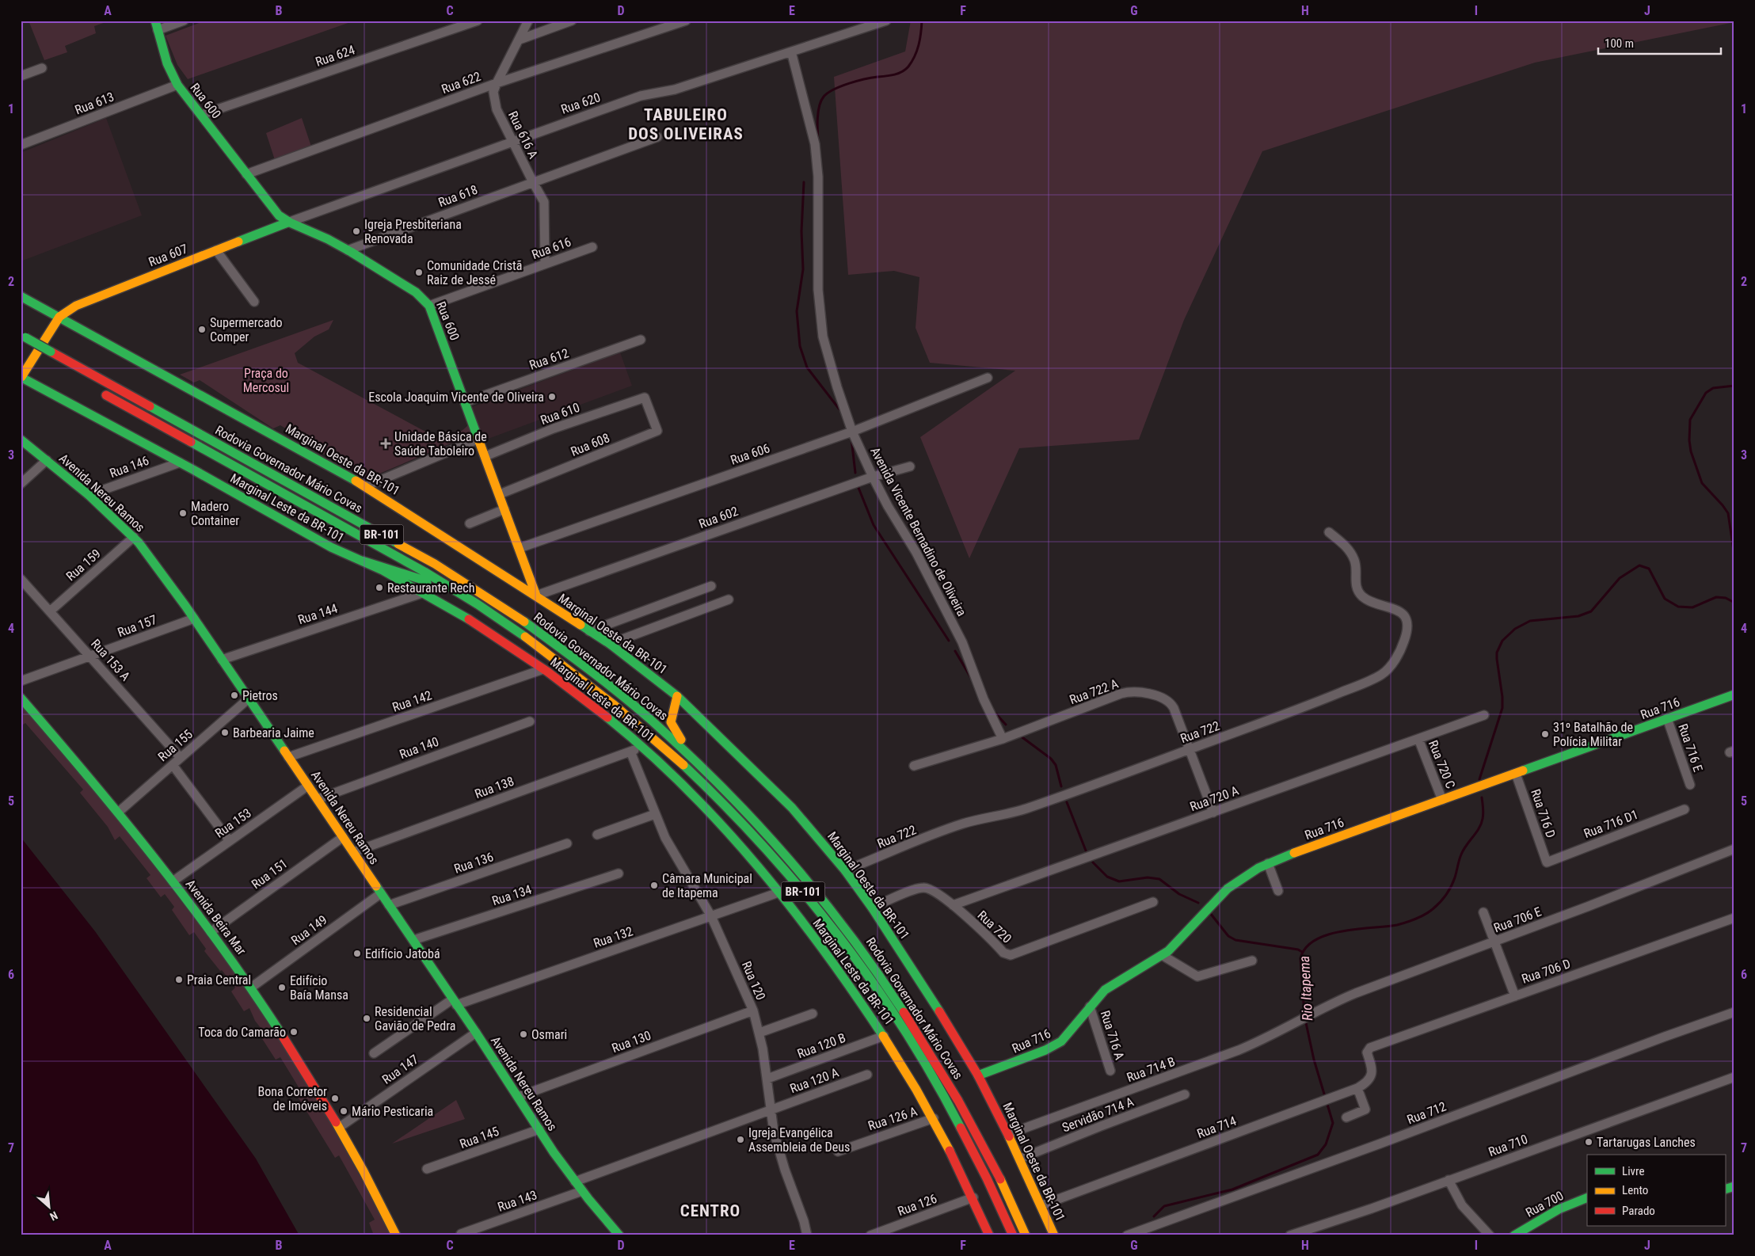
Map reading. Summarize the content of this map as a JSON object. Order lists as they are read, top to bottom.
{
  "streets": {
    "main road": [
      "Rua 600",
      "Rua 607",
      "Marginal Oeste da BR-101",
      "Rodovia Governador Mário Covas",
      "Avenida Nereu Ramos",
      "Marginal Leste da BR-101",
      "BR-101",
      "Rua 716",
      "Avenida Beira Mar",
      "Rua 700"
    ],
    "street": [
      "Rua 624",
      "Rua 622",
      "Rua 613",
      "Rua 620",
      "Rua 616 A",
      "Rua 618",
      "Rua 616",
      "Rua 612",
      "Rua 610",
      "Rua 608",
      "Rua 606",
      "Rua 146",
      "Rua 602",
      "Avenida Vicente Bernadino de Oliveira",
      "Rua 159",
      "Rua 144",
      "Rua 157",
      "Rua 153 A",
      "Rua 722 A",
      "Rua 142",
      "Rua 722",
      "Rua 155",
      "Rua 140",
      "Rua 716 E",
      "Rua 720 C",
      "Rua 138",
      "Rua 720 A",
      "Rua 716 D",
      "Rua 153",
      "Rua 716 D1",
      "Rua 136",
      "Rua 151",
      "Rua 134",
      "Rua 706 E",
      "Rua 720",
      "Rua 149",
      "Rua 132",
      "Rua 706 D",
      "Rua 120",
      "Rua 716 A",
      "Rua 130",
      "Rua 120 B",
      "Rua 147",
      "Rua 714 B",
      "Rua 120 A",
      "Rua 712",
      "Servidão 714 A",
      "Rua 126 A",
      "Rua 714",
      "Rua 145",
      "Rua 710",
      "Rua 143",
      "Rua 126"
    ]
  },
  "crossings": [
    ["Rua 624", "Rua 600"],
    ["Rua 622", "Rua 600"],
    ["Rua 622", "Rua 616 A"],
    ["Rua 600", "Rua 613"],
    ["Rua 600", "Rua 620"],
    ["Rua 600", "Rua 618"],
    ["Rua 600", "Rua 616"],
    ["Rua 600", "Rua 607"],
    ["Rua 600", "Rua 612"],
    ["Rua 600", "Rua 610"],
    ["Rua 600", "Rua 608"],
    ["Rua 600", "Rua 606"],
    ["Rua 600", "Marginal Oeste da BR-101"],
    ["Rua 600", "Rua 602"],
    ["Rua 620", "Rua 616 A"],
    ["Rua 620", "Rua 607"],
    ["Rua 620", "Avenida Vicente Bernadino de Oliveira"],
    ["Rua 616 A", "Rua 618"],
    ["Rua 616 A", "Rua 616"],
    ["Rua 607", "Marginal Oeste da BR-101"],
    ["Rua 610", "Rua 608"],
    ["Rua 606", "Avenida Vicente Bernadino de Oliveira"],
    ["Marginal Oeste da BR-101", "Rua 602"],
    ["Marginal Oeste da BR-101", "Rua 716"],
    ["Marginal Oeste da BR-101", "Rua 722"],
    ["Marginal Oeste da BR-101", "Rua 720"],
    ["Marginal Oeste da BR-101", "Rua 714 B"],
    ["Marginal Oeste da BR-101", "Servidão 714 A"],
    ["Marginal Oeste da BR-101", "Rua 714"],
    ["Rua 146", "Avenida Nereu Ramos"],
    ["Rua 146", "Marginal Leste da BR-101"],
    ["Avenida Nereu Ramos", "Rua 159"],
    ["Avenida Nereu Ramos", "Rua 144"],
    ["Avenida Nereu Ramos", "Rua 157"],
    ["Avenida Nereu Ramos", "Rua 142"],
    ["Avenida Nereu Ramos", "Rua 155"],
    ["Avenida Nereu Ramos", "Rua 140"],
    ["Avenida Nereu Ramos", "Rua 138"],
    ["Avenida Nereu Ramos", "Rua 153"],
    ["Avenida Nereu Ramos", "Rua 136"],
    ["Avenida Nereu Ramos", "Rua 151"],
    ["Avenida Nereu Ramos", "Rua 134"],
    ["Avenida Nereu Ramos", "Rua 149"],
    ["Avenida Nereu Ramos", "Rua 132"],
    ["Avenida Nereu Ramos", "Rua 130"],
    ["Avenida Nereu Ramos", "Rua 147"],
    ["Avenida Nereu Ramos", "Rua 120 A"],
    ["Avenida Nereu Ramos", "Rua 145"],
    ["Avenida Nereu Ramos", "Rua 143"],
    ["Marginal Leste da BR-101", "Rua 144"],
    ["Marginal Leste da BR-101", "Rua 142"],
    ["Marginal Leste da BR-101", "Rua 138"],
    ["Marginal Leste da BR-101", "Rua 132"],
    ["Marginal Leste da BR-101", "Rua 120 B"],
    ["Marginal Leste da BR-101", "Rua 126 A"],
    ["Marginal Leste da BR-101", "Rua 126"],
    ["Rua 602", "Avenida Vicente Bernadino de Oliveira"],
    ["Avenida Vicente Bernadino de Oliveira", "Rua 722 A"],
    ["Rua 159", "Rua 153 A"],
    ["Rua 157", "Rua 153 A"],
    ["Rua 153 A", "Rua 155"],
    ["Rua 722 A", "Rua 722"],
    ["Rua 722 A", "Rua 720 A"],
    ["Rua 716", "Rua 716 E"],
    ["Rua 716", "Rua 720 C"],
    ["Rua 716", "Rua 716 D"],
    ["Rua 716", "Rua 716 A"],
    ["Rua 155", "Avenida Beira Mar"],
    ["Rua 720 C", "Rua 720 A"],
    ["Rua 138", "Rua 120"],
    ["Rua 720 A", "Rua 720"],
    ["Rua 716 D", "Rua 716 D1"],
    ["Rua 153", "Avenida Beira Mar"],
    ["Rua 151", "Avenida Beira Mar"],
    ["Avenida Beira Mar", "Rua 149"],
    ["Avenida Beira Mar", "Rua 147"],
    ["Rua 706 E", "Rua 714 B"],
    ["Rua 132", "Rua 120"],
    ["Rua 706 D", "Rua 714"],
    ["Rua 120", "Rua 130"],
    ["Rua 120", "Rua 120 B"],
    ["Rua 120", "Rua 120 A"]
  ],
  "districts": ["TABULEIRO DOS OLIVEIRAS", "CENTRO"],
  "water": ["Rio Itapema"],
  "parks": ["Praça do Mercosul"],
  "places": {
    "other": [
      "Igreja Presbiteriana Renovada",
      "Comunidade Cristã Raiz de Jessé",
      "Supermercado Comper",
      "Escola Joaquim Vicente de Oliveira",
      "Madero Container",
      "Restaurante Rech",
      "Pietros",
      "Barbearia Jaime",
      "31º Batalhão de Polícia Militar",
      "Câmara Municipal de Itapema",
      "Edifício Jatobá",
      "Praia Central",
      "Edifício Baía Mansa",
      "Residencial Gavião de Pedra",
      "Toca do Camarão",
      "Osmari",
      "Bona Corretor de Imóveis",
      "Mário Pesticaria",
      "Igreja Evangélica Assembleia de Deus",
      "Tartarugas Lanches"
    ],
    "health": ["Unidade Básica de Saúde Taboleiro"]
  },
  "legend": ["Livre", "Lento", "Parado"],
  "scale_bar": "100 m",
  "north": "bottom right",
  "grid": {
    "columns": [
      "A",
      "B",
      "C",
      "D",
      "E",
      "F",
      "G",
      "H",
      "I",
      "J"
    ],
    "rows": [
      "1",
      "2",
      "3",
      "4",
      "5",
      "6",
      "7"
    ]
  }
}
